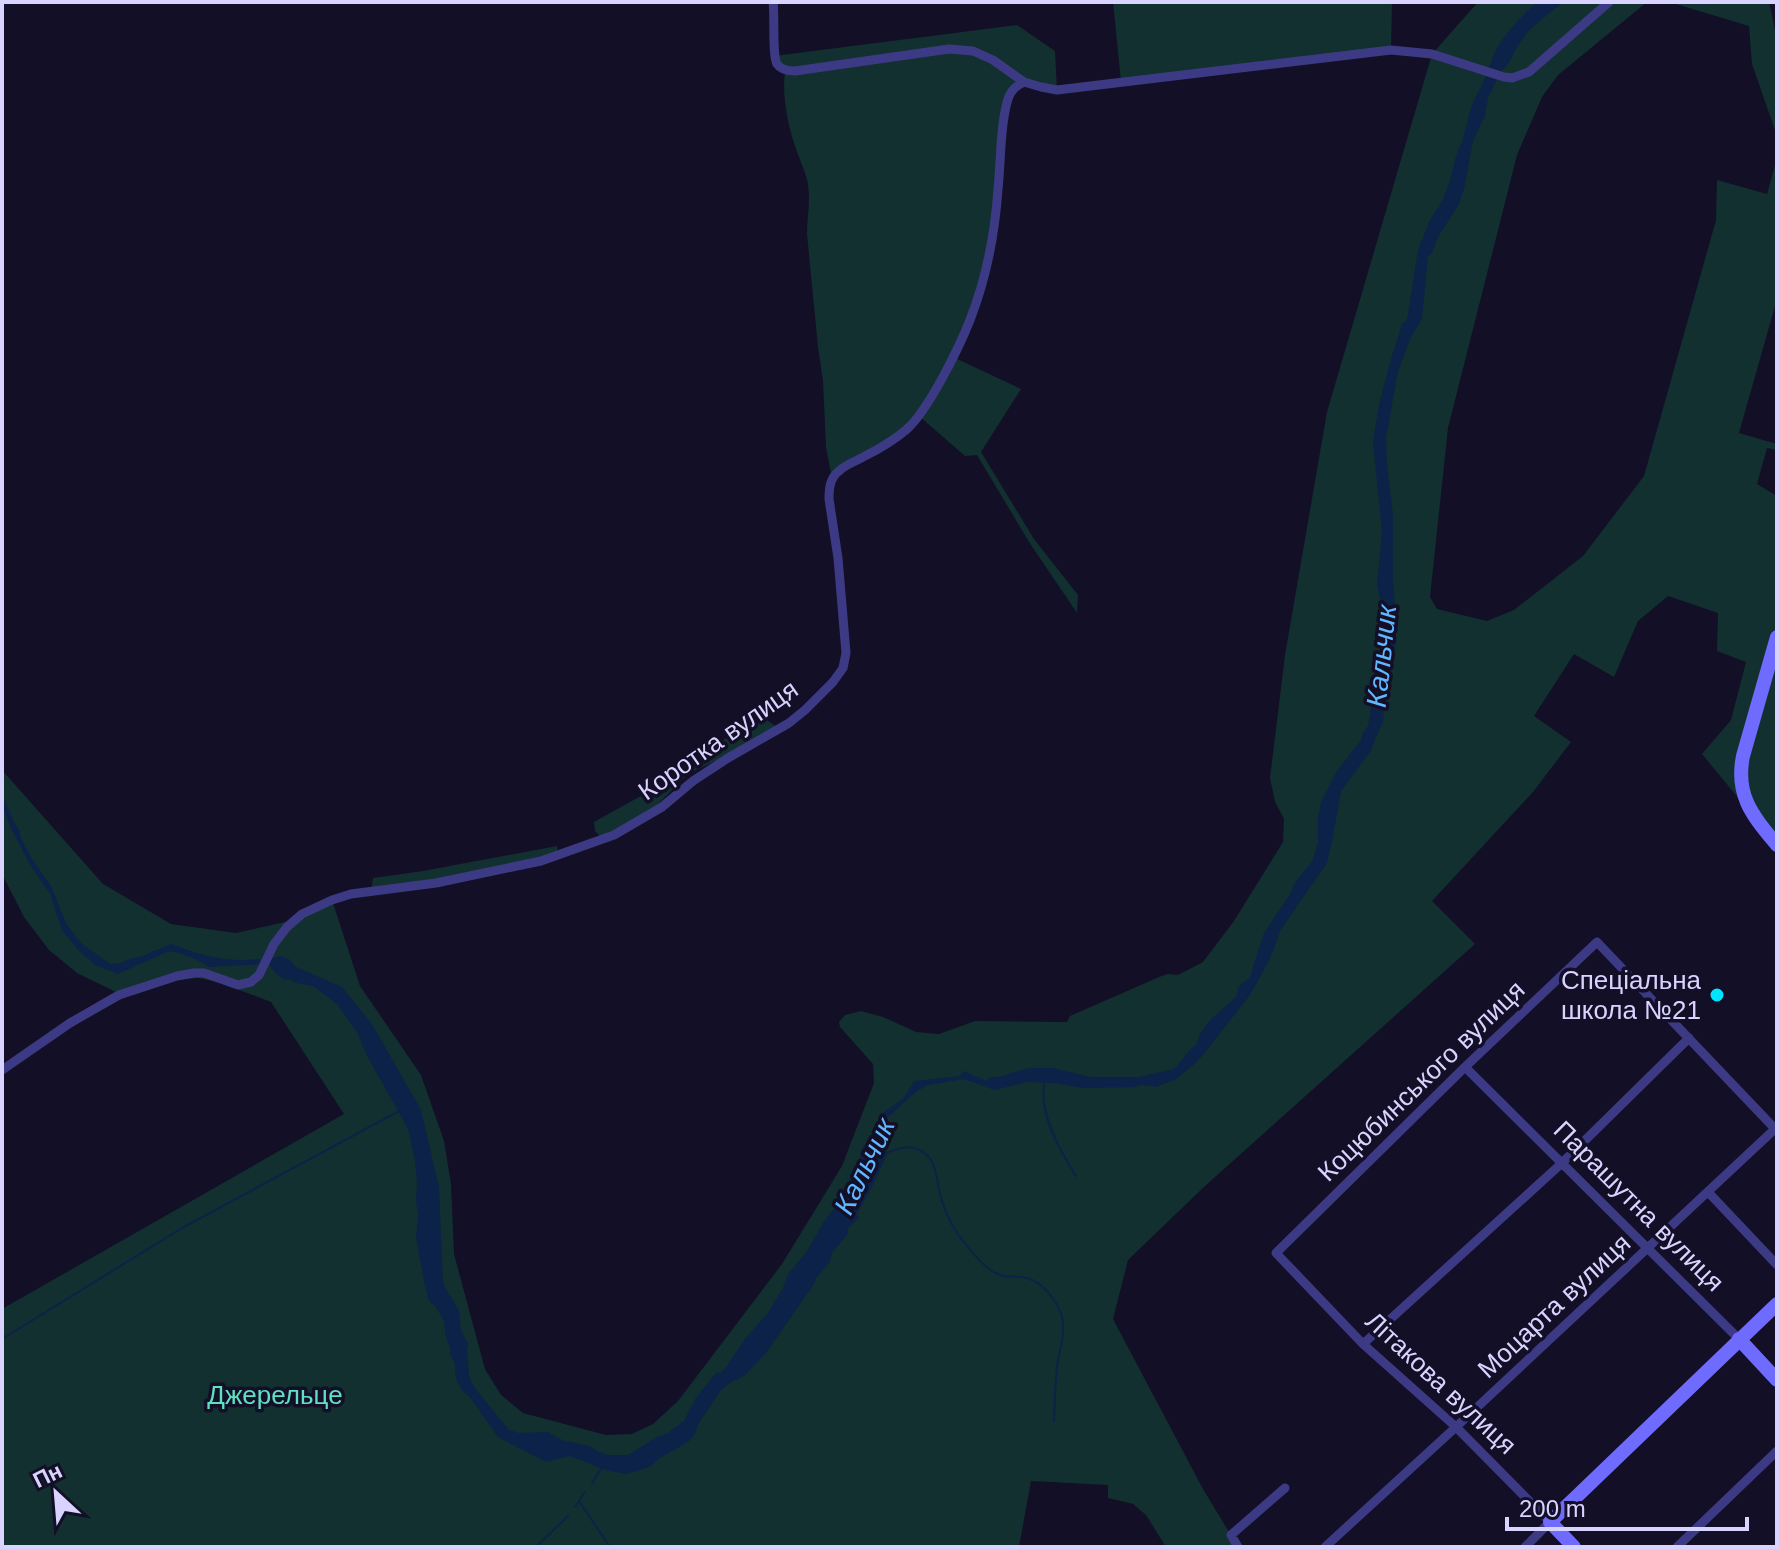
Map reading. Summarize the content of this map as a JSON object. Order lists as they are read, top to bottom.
{
  "streets": {
    "main road": ["Парашутна вулиця", "Літакова вулиця"],
    "street": ["Коротка вулиця", "Коцюбинського вулиця", "Моцарта вулиця"]
  },
  "crossings": [
    ["Коцюбинського вулиця", "Парашутна вулиця"],
    ["Коцюбинського вулиця", "Літакова вулиця"],
    ["Парашутна вулиця", "Моцарта вулиця"],
    ["Моцарта вулиця", "Літакова вулиця"]
  ],
  "water": ["Кальчик"],
  "parks": ["Джерельце"],
  "places": ["Спеціальна школа №21"],
  "scale_bar": "200 m",
  "north": "top left"
}
